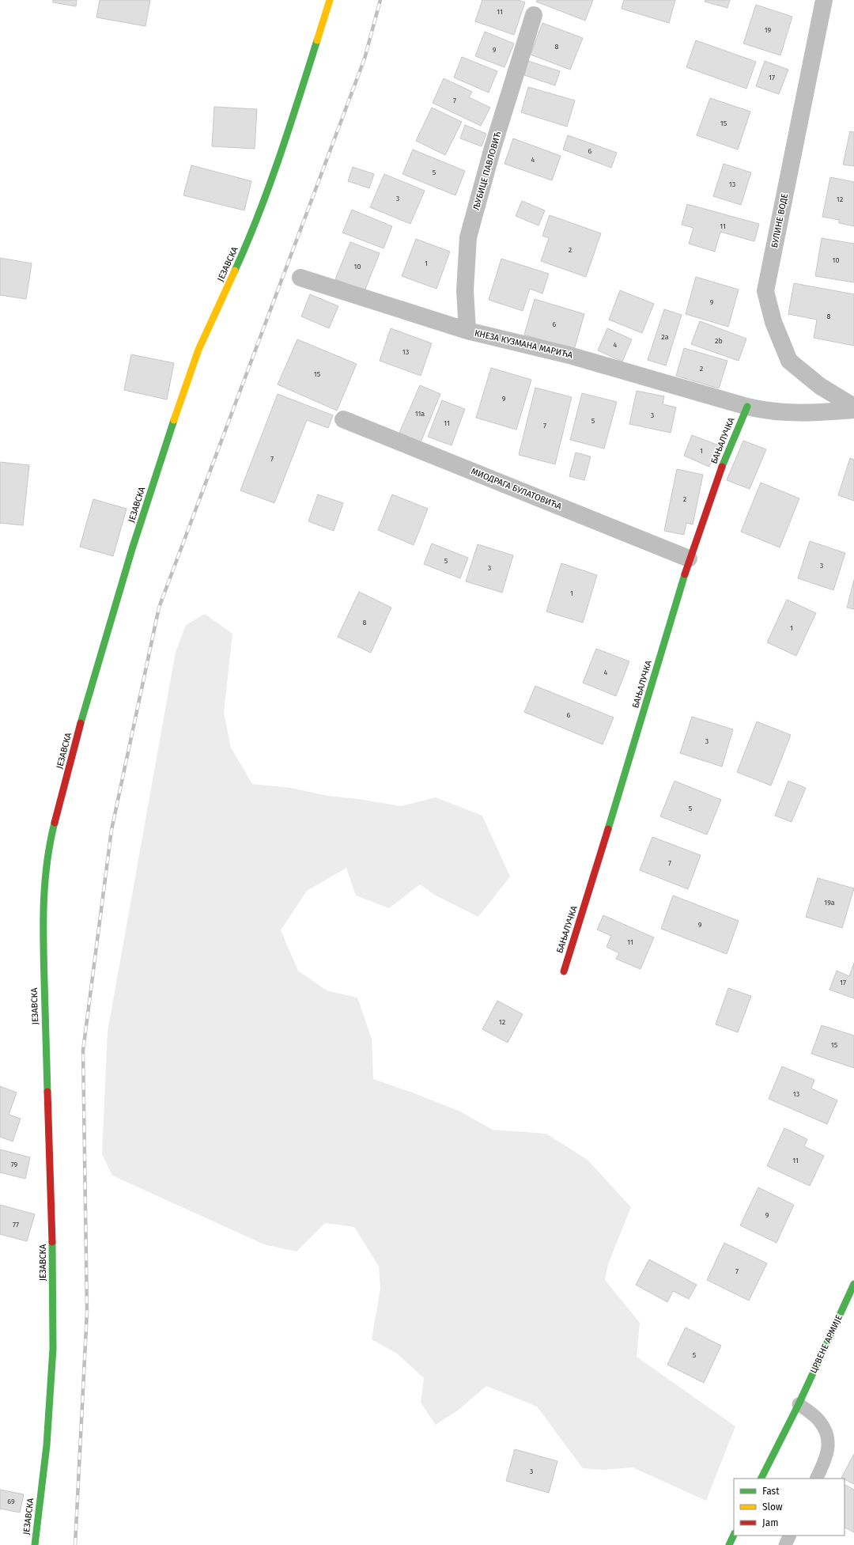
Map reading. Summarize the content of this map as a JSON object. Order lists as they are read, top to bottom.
{
  "streets": {
    "street": [
      "ЉУБИЦЕ ПАВЛОВИЋ",
      "БУЛИНЕ ВОДЕ",
      "ЈЕЗАВСКА",
      "КНЕЗА КУЗМАНА МАРИЋА",
      "БАЊАЛУЧКА",
      "МИОДРАГА БУЛАТОВИЋА",
      "ЦРВЕНЕ АРМИЈЕ"
    ]
  },
  "crossings": [
    ["ЉУБИЦЕ ПАВЛОВИЋ", "КНЕЗА КУЗМАНА МАРИЋА"],
    ["КНЕЗА КУЗМАНА МАРИЋА", "БАЊАЛУЧКА"],
    ["БАЊАЛУЧКА", "МИОДРАГА БУЛАТОВИЋА"]
  ],
  "house_numbers": [
    "11",
    "19",
    "8",
    "9",
    "17",
    "7",
    "15",
    "6",
    "4",
    "5",
    "13",
    "3",
    "12",
    "11",
    "2",
    "10",
    "1",
    "10",
    "9",
    "8",
    "6",
    "2a",
    "2b",
    "4",
    "13",
    "2",
    "15",
    "9",
    "11a",
    "3",
    "5",
    "11",
    "7",
    "1",
    "7",
    "2",
    "5",
    "3",
    "3",
    "1",
    "8",
    "1",
    "4",
    "6",
    "3",
    "5",
    "7",
    "19a",
    "9",
    "11",
    "17",
    "12",
    "15",
    "13",
    "11",
    "79",
    "9",
    "77",
    "7",
    "5",
    "3",
    "69"
  ],
  "legend": ["Fast", "Slow", "Jam"]
}
